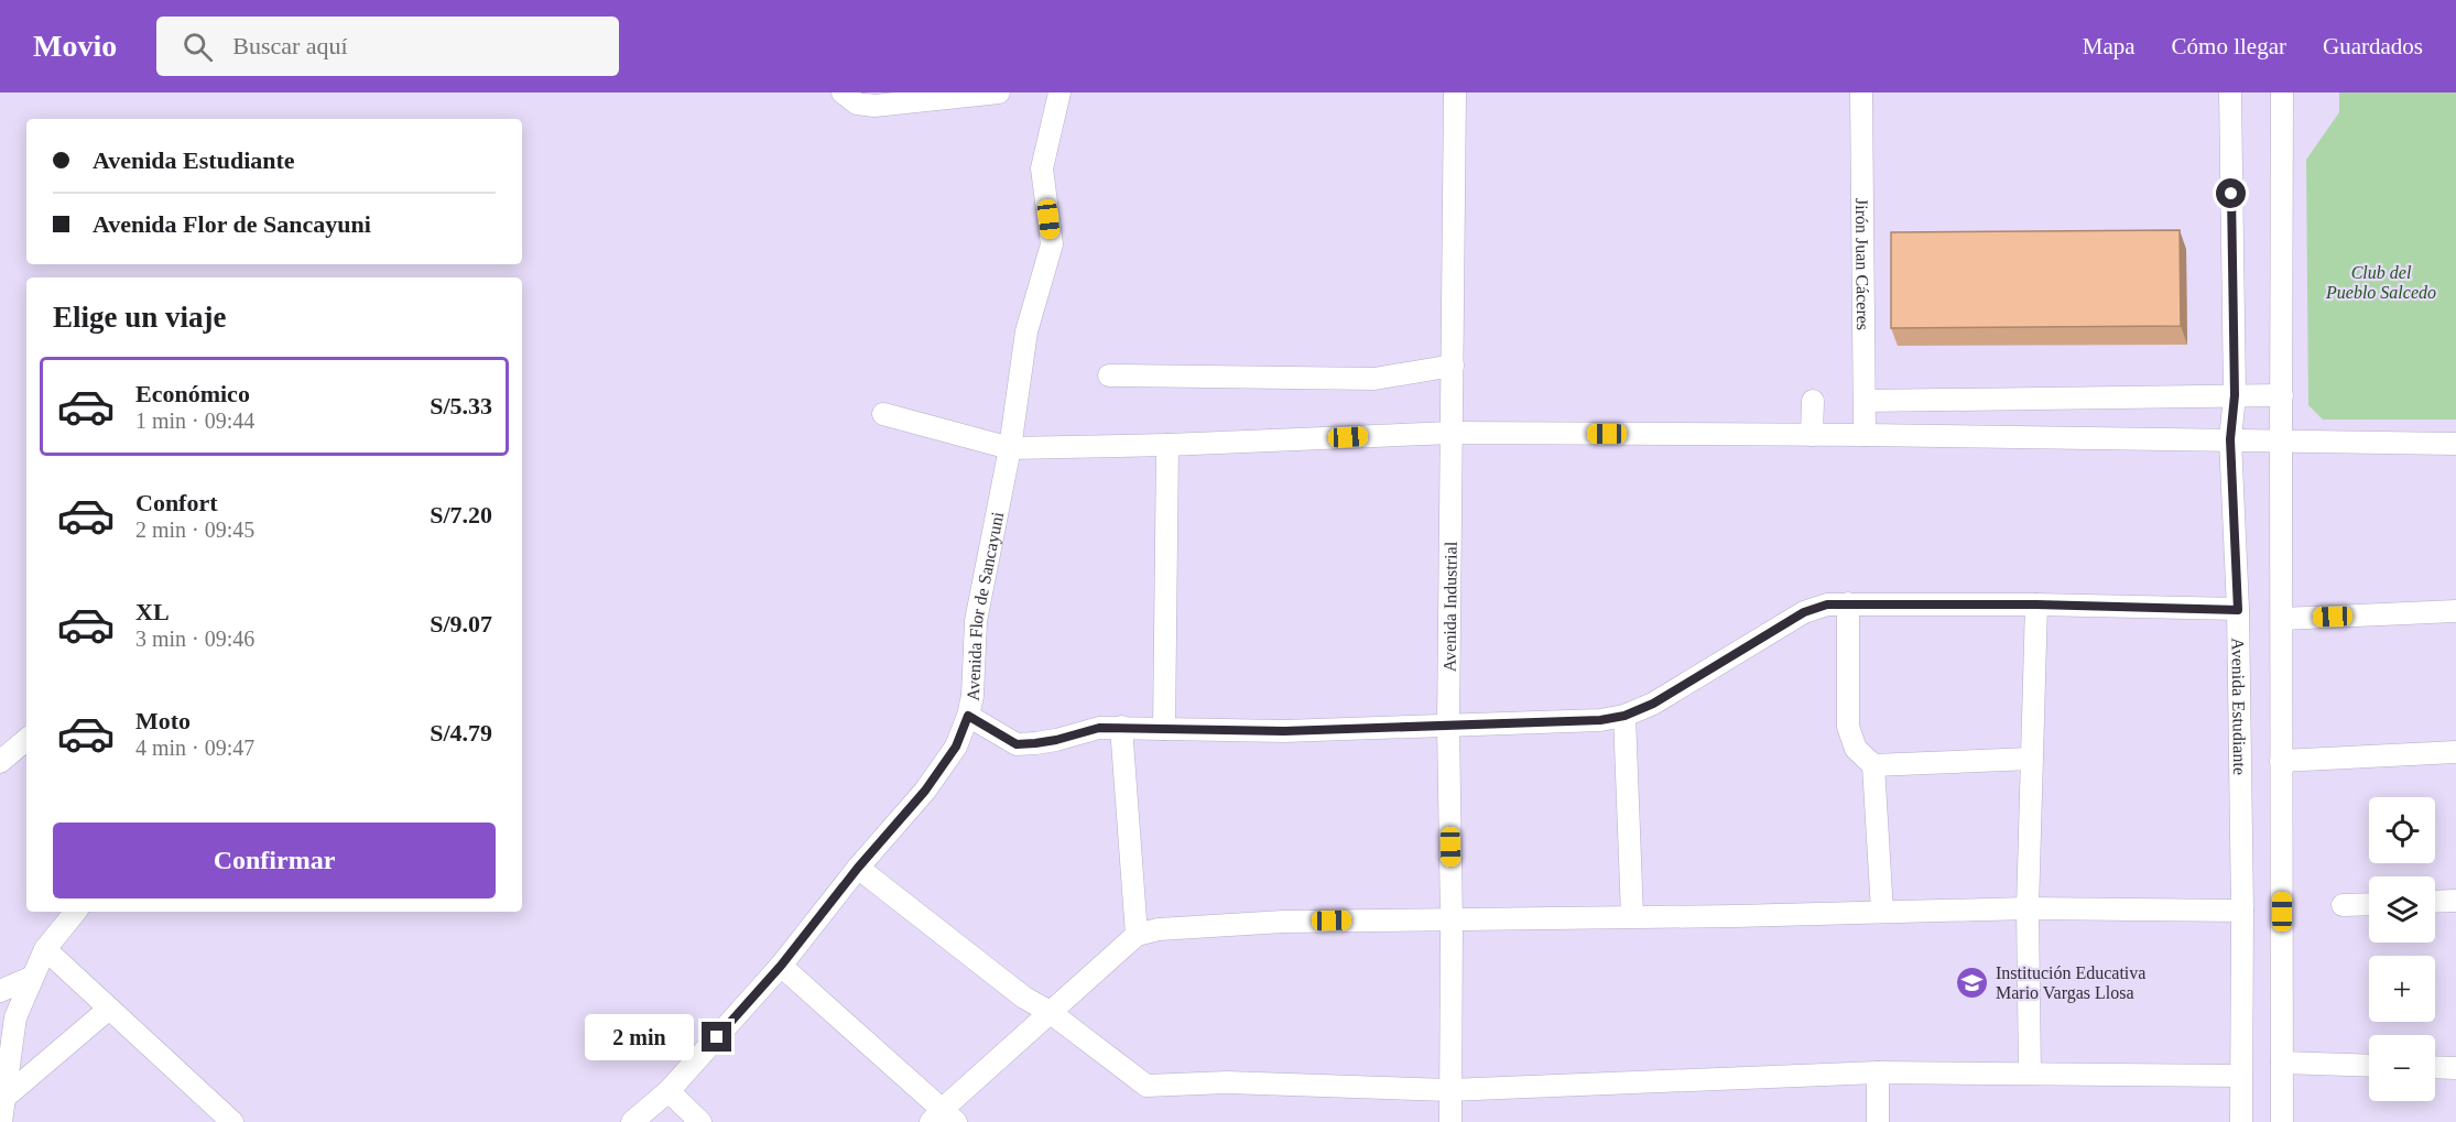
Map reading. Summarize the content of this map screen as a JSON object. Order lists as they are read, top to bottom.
{
  "streets": {
    "street": [
      "Jirón Juan Cáceres",
      "Avenida Flor de Sancayuni",
      "Avenida Industrial",
      "Avenida Estudiante"
    ]
  },
  "parks": ["Club del Pueblo Salcedo"],
  "places": {
    "school or university": ["Institución Educativa Mario Vargas Llosa"]
  },
  "page": {
    "header": "Movio",
    "search": "Buscar aquí",
    "nav": ["Mapa", "Cómo llegar", "Guardados"],
    "banner": ["Avenida Estudiante", "Avenida Flor de Sancayuni"],
    "heading": "Elige un viaje",
    "list": [
      {
        "name": "Económico",
        "note": "1 min · 09:44",
        "value": "S/5.33"
      },
      {
        "name": "Confort",
        "note": "2 min · 09:45",
        "value": "S/7.20"
      },
      {
        "name": "XL",
        "note": "3 min · 09:46",
        "value": "S/9.07"
      },
      {
        "name": "Moto",
        "note": "4 min · 09:47",
        "value": "S/4.79"
      }
    ],
    "map_buttons": ["+", "−"],
    "buttons": "Confirmar",
    "bubble": "2 min"
  }
}
